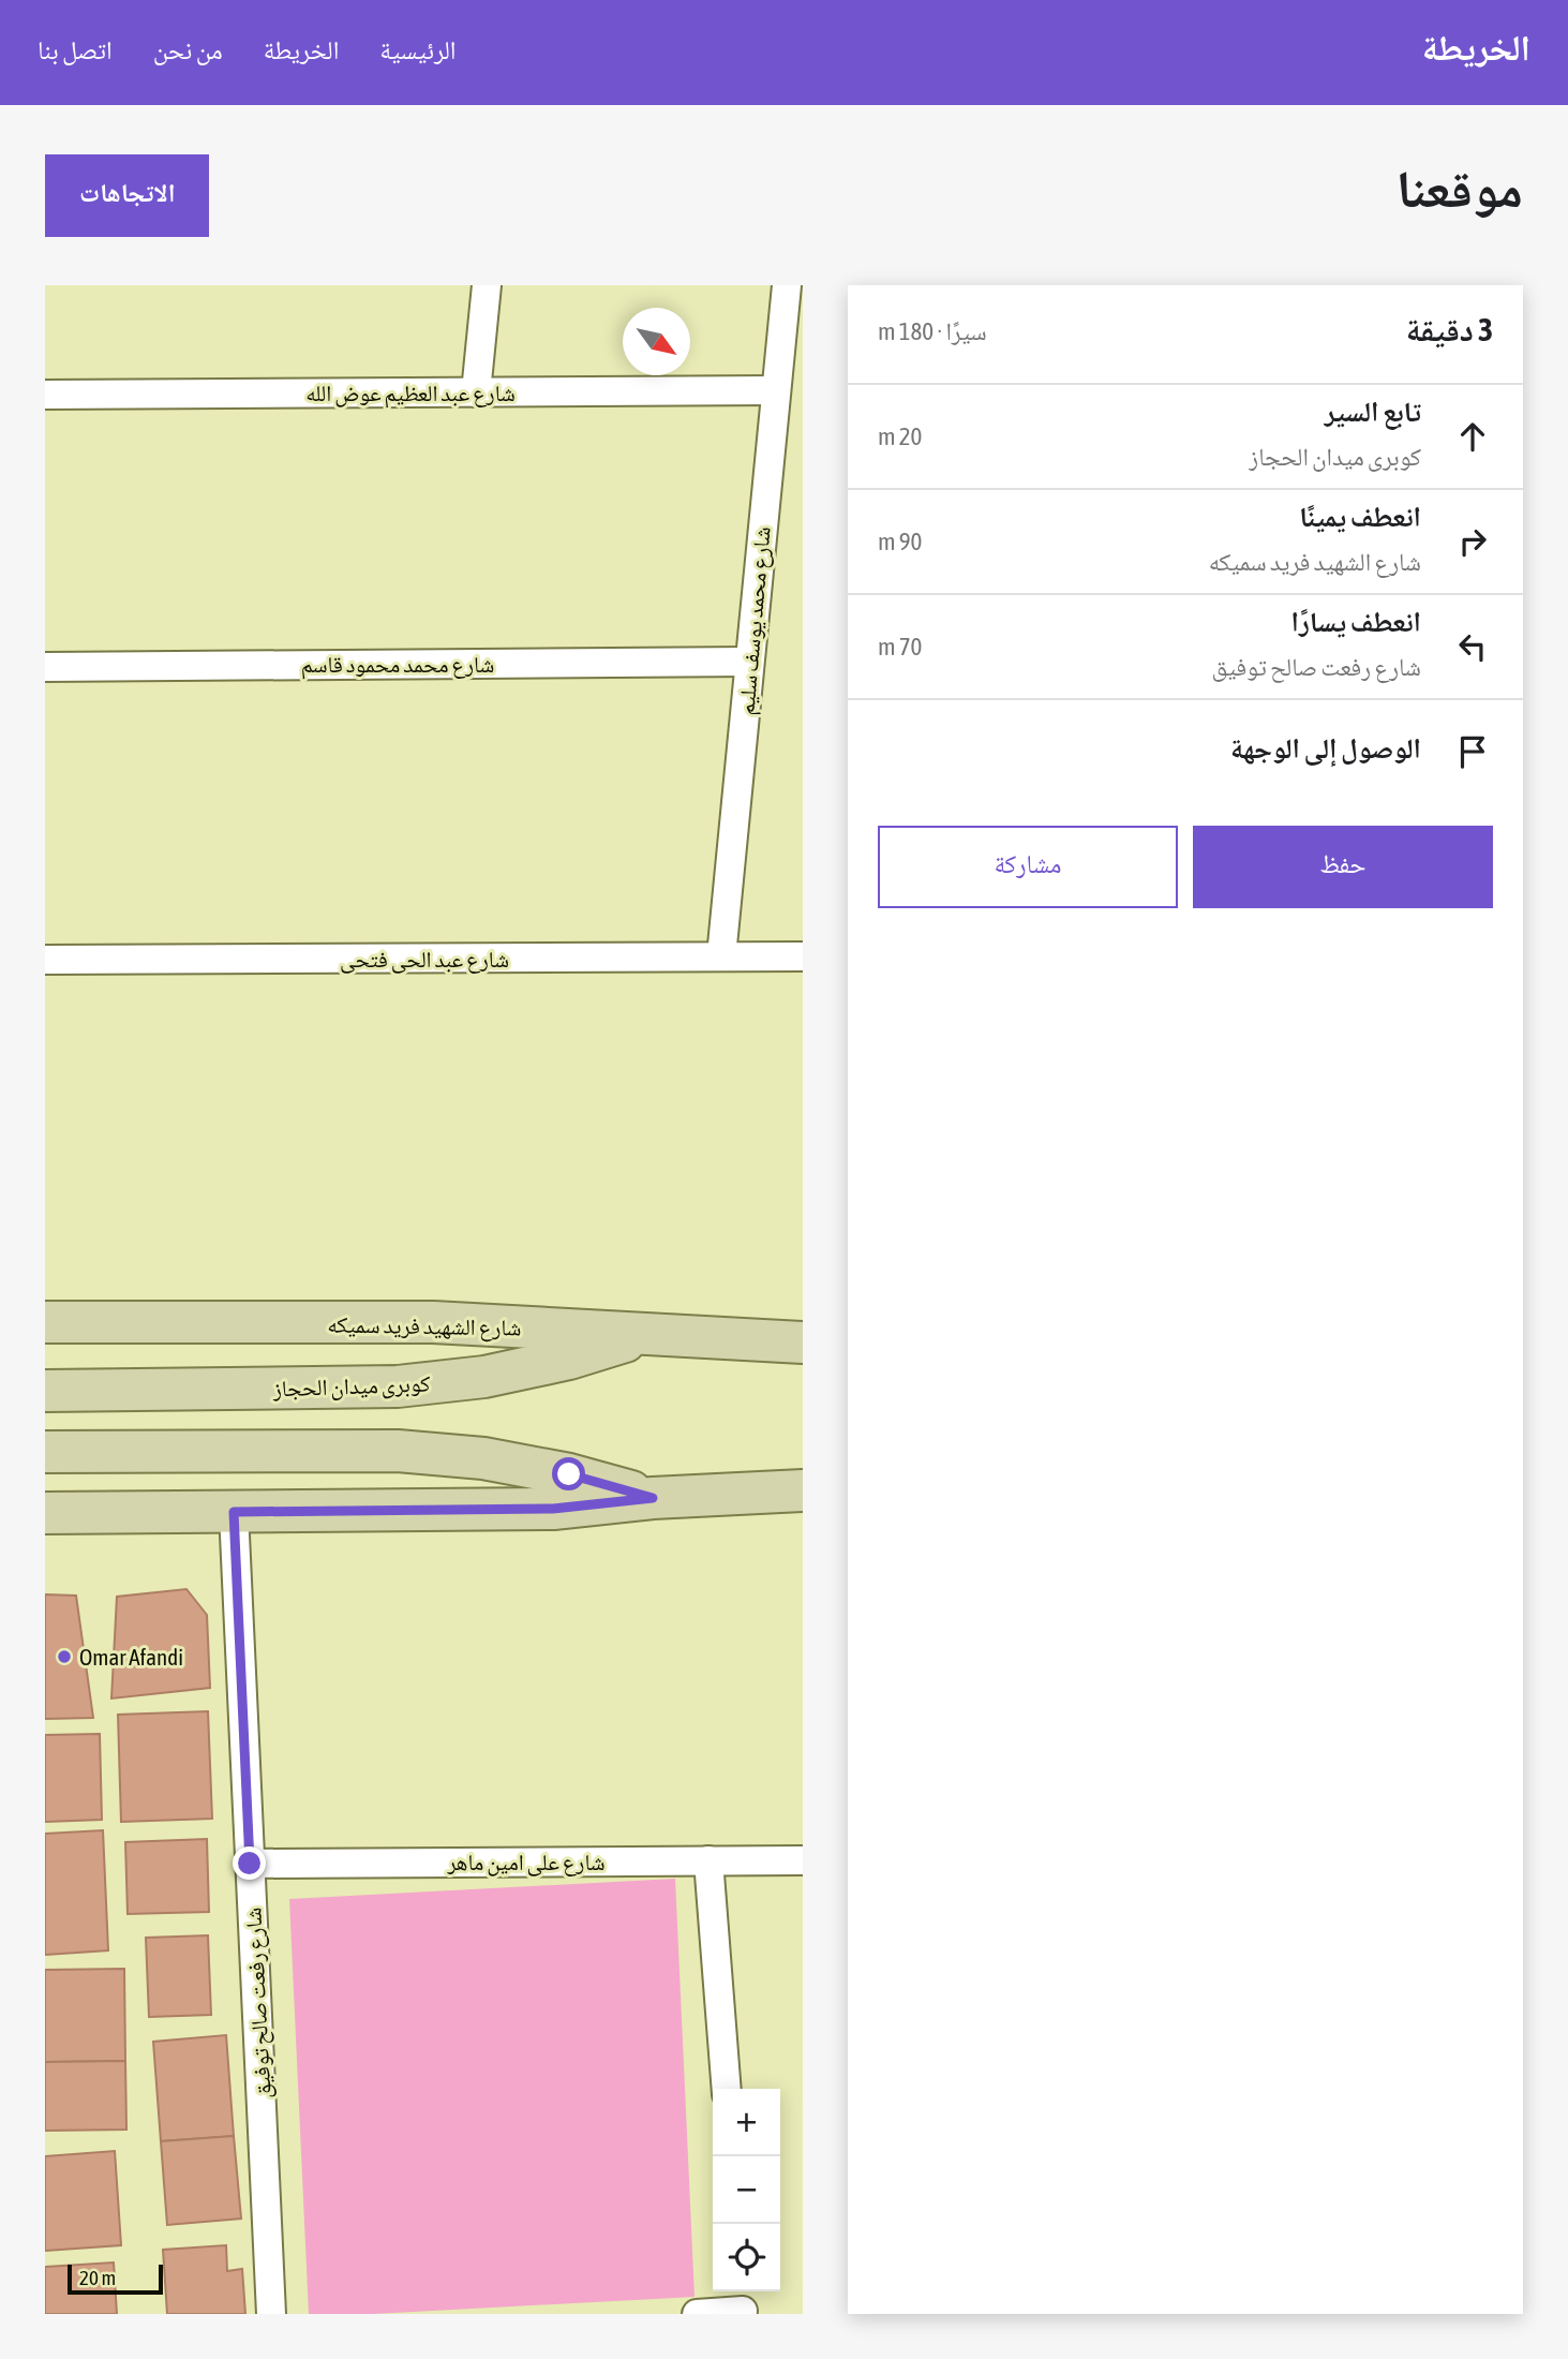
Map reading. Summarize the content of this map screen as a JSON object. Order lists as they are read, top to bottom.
{
  "streets": {
    "main road": ["شارع الشهيد فريد سميكه", "كوبرى ميدان الحجاز"],
    "street": [
      "شارع عبد العظيم عوض الله",
      "شارع محمد يوسف سليم",
      "شارع محمد محمود قاسم",
      "شارع عبد الحى فتحى",
      "شارع على امين ماهر",
      "شارع رفعت صالح توفيق"
    ]
  },
  "crossings": [
    ["شارع عبد العظيم عوض الله", "شارع محمد يوسف سليم"],
    ["شارع محمد يوسف سليم", "شارع محمد محمود قاسم"],
    ["شارع محمد يوسف سليم", "شارع عبد الحى فتحى"],
    ["شارع الشهيد فريد سميكه", "كوبرى ميدان الحجاز"],
    ["شارع على امين ماهر", "شارع رفعت صالح توفيق"]
  ],
  "places": ["Omar Afandi"],
  "scale_bar": "20 m",
  "north": "bottom right",
  "page": {
    "header": "الخريطة",
    "nav": [
      "الرئيسية",
      "الخريطة",
      "من نحن",
      "اتصل بنا"
    ],
    "title": "موقعنا",
    "buttons": [
      "الاتجاهات",
      ["حفظ", "مشاركة"]
    ],
    "heading": ["3 دقيقة", "سيرًا · 180 m"],
    "list": [
      ["تابع السير", "كوبرى ميدان الحجاز", "20 m"],
      ["انعطف يمينًا", "شارع الشهيد فريد سميكه", "90 m"],
      ["انعطف يسارًا", "شارع رفعت صالح توفيق", "70 m"],
      "الوصول إلى الوجهة"
    ],
    "map_buttons": ["+", "−"],
    "scale": "20 m"
  }
}
